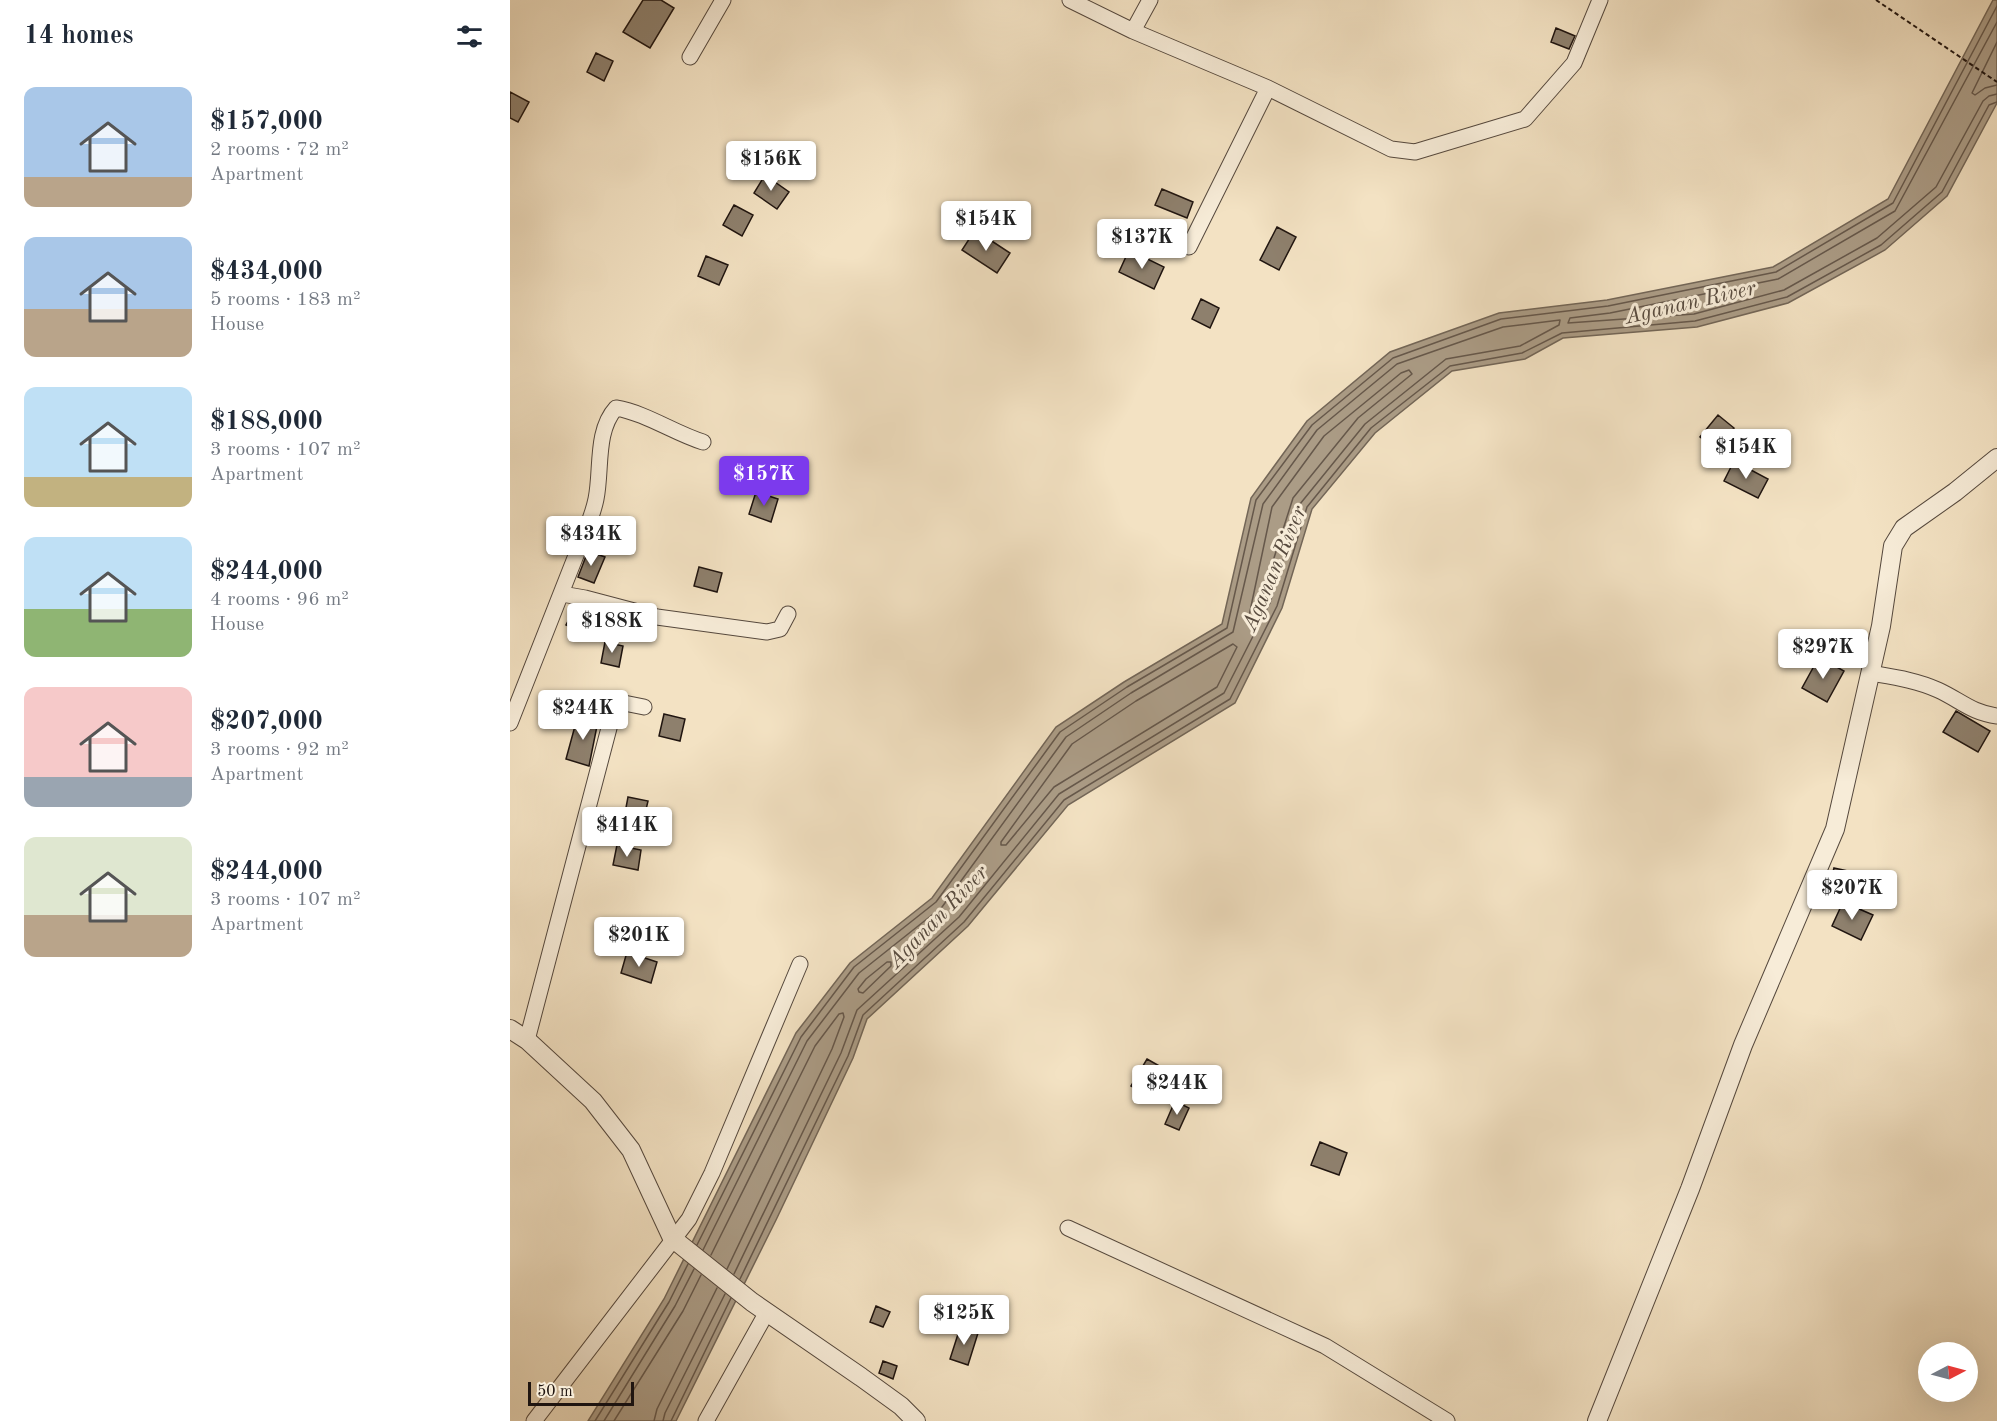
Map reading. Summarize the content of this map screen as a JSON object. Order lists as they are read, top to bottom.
{
  "water": ["Aganan River"],
  "scale_bar": "50 m",
  "north": "right",
  "page": {
    "heading": "14 homes",
    "list": [
      {
        "name": "$157,000",
        "note": "2 rooms · 72 m² · Apartment"
      },
      {
        "name": "$434,000",
        "note": "5 rooms · 183 m² · House"
      },
      {
        "name": "$188,000",
        "note": "3 rooms · 107 m² · Apartment"
      },
      {
        "name": "$244,000",
        "note": "4 rooms · 96 m² · House"
      },
      {
        "name": "$207,000",
        "note": "3 rooms · 92 m² · Apartment"
      },
      {
        "name": "$244,000",
        "note": "3 rooms · 107 m² · Apartment"
      }
    ],
    "price": [
      "$156K",
      "$154K",
      "$137K",
      "$154K",
      "$157K",
      "$434K",
      "$188K",
      "$297K",
      "$244K",
      "$414K",
      "$207K",
      "$201K",
      "$244K",
      "$125K"
    ],
    "scale": "50 m"
  }
}
